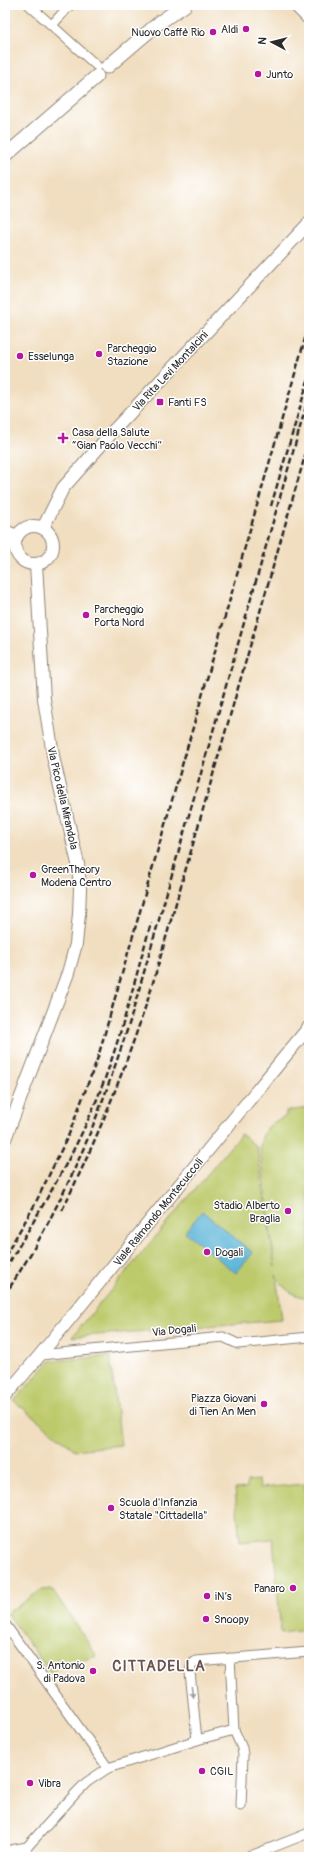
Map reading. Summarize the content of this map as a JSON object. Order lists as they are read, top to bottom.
{
  "streets": {
    "street": [
      "Via Rita Levi Montalcini",
      "Via Pico della Mirandola",
      "Viale Raimondo Montecuccoli",
      "Via Dogali"
    ]
  },
  "crossings": [
    ["Via Rita Levi Montalcini", "Via Pico della Mirandola"],
    ["Viale Raimondo Montecuccoli", "Via Dogali"]
  ],
  "districts": ["CITTADELLA"],
  "places": {
    "other": [
      "Aldi",
      "Nuovo Caffè Rio",
      "Junto",
      "Parcheggio Stazione",
      "Esselunga",
      "Parcheggio Porta Nord",
      "GreenTheory Modena Centro",
      "Stadio Alberto Braglia",
      "Dogali",
      "Piazza Giovani di Tien An Men",
      "Scuola d'Infanzia Statale \"Cittadella\"",
      "Panaro",
      "iN’s",
      "Snoopy",
      "S. Antonio di Padova",
      "CGIL",
      "Vibra"
    ],
    "transit": ["Fanti FS"],
    "health": ["Casa della Salute “Gian Paolo Vecchi”"]
  },
  "north": "left"
}
